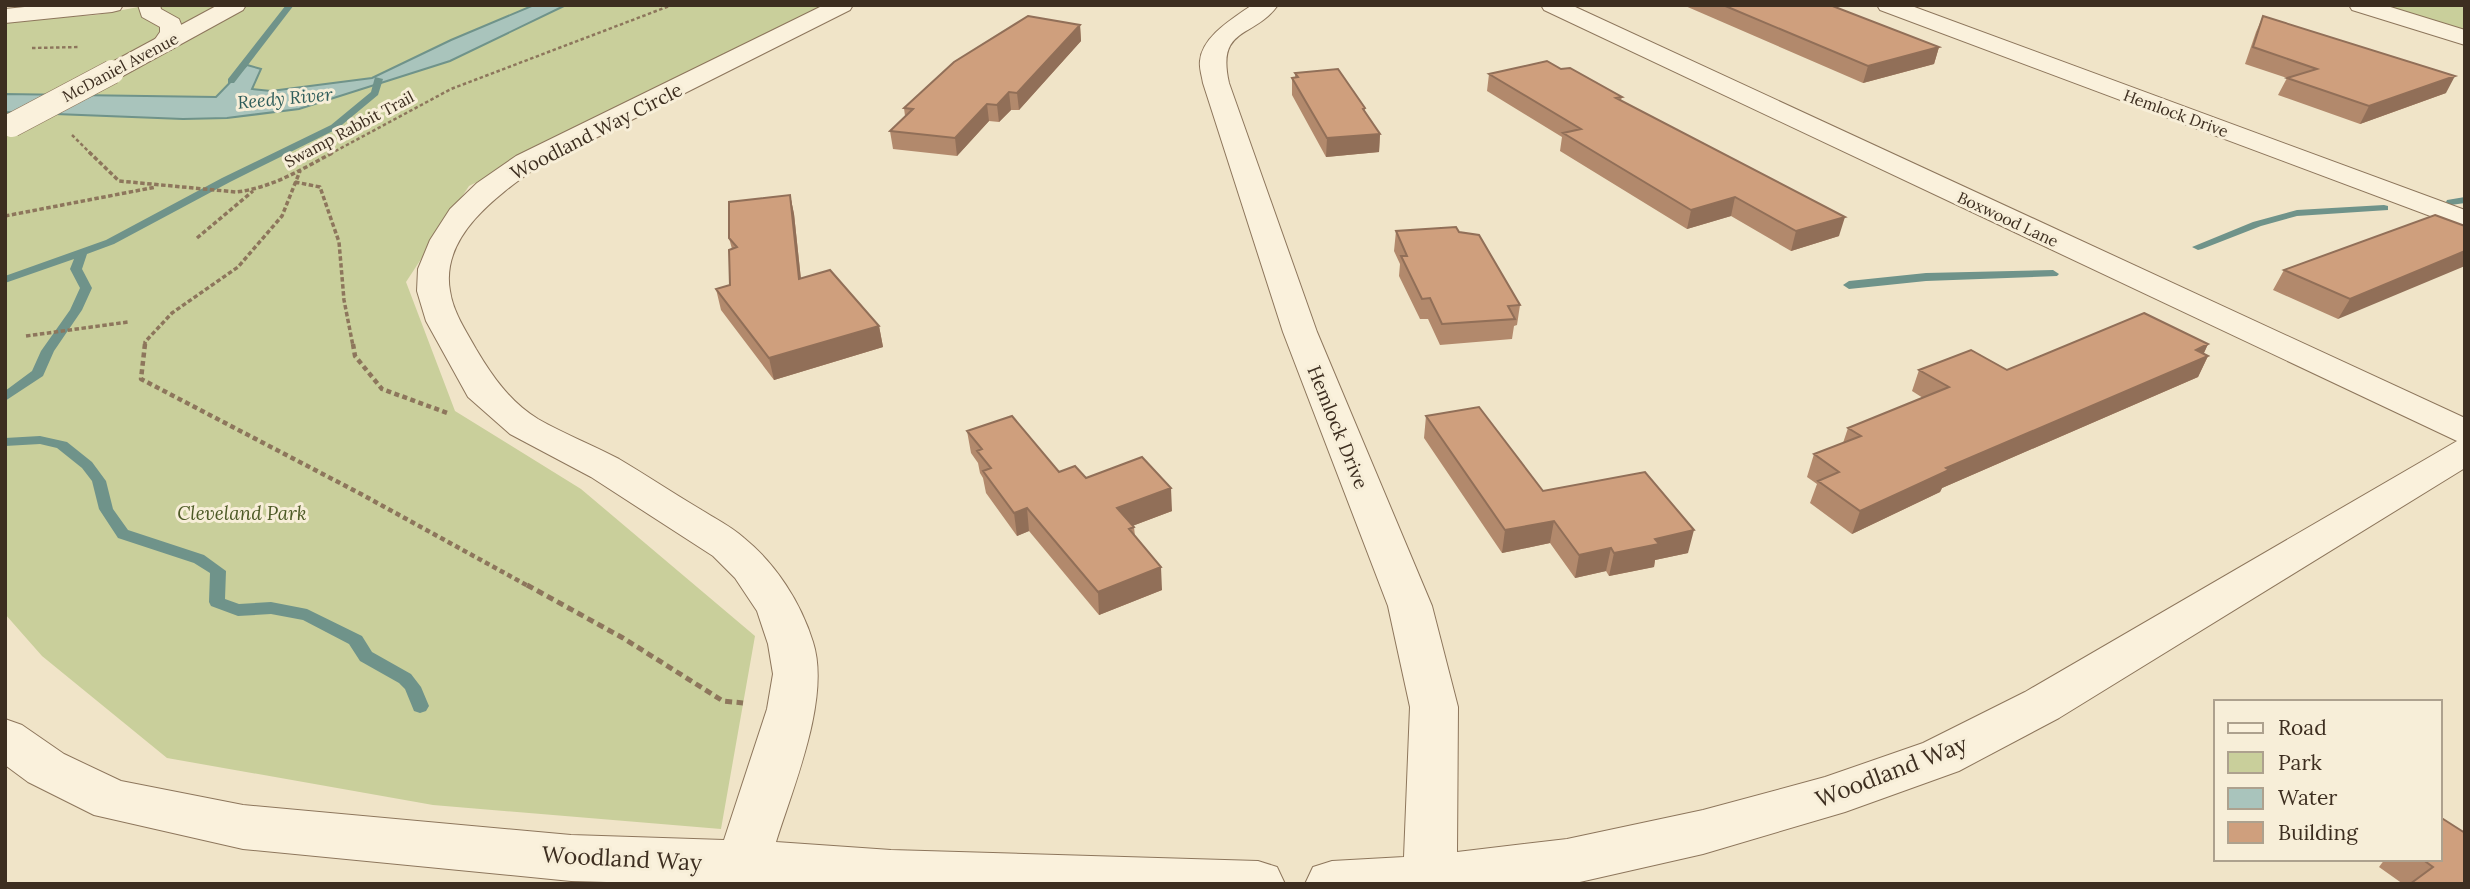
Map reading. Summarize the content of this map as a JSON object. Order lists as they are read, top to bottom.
{
  "streets": {
    "street": [
      "McDaniel Avenue",
      "Hemlock Drive",
      "Woodland Way Circle",
      "Boxwood Lane",
      "Woodland Way"
    ],
    "path": ["Swamp Rabbit Trail"]
  },
  "crossings": [
    ["Hemlock Drive", "Woodland Way"],
    ["Woodland Way Circle", "Woodland Way"]
  ],
  "water": ["Reedy River"],
  "parks": ["Cleveland Park"],
  "legend": [
    "Road",
    "Park",
    "Water",
    "Building"
  ]
}
